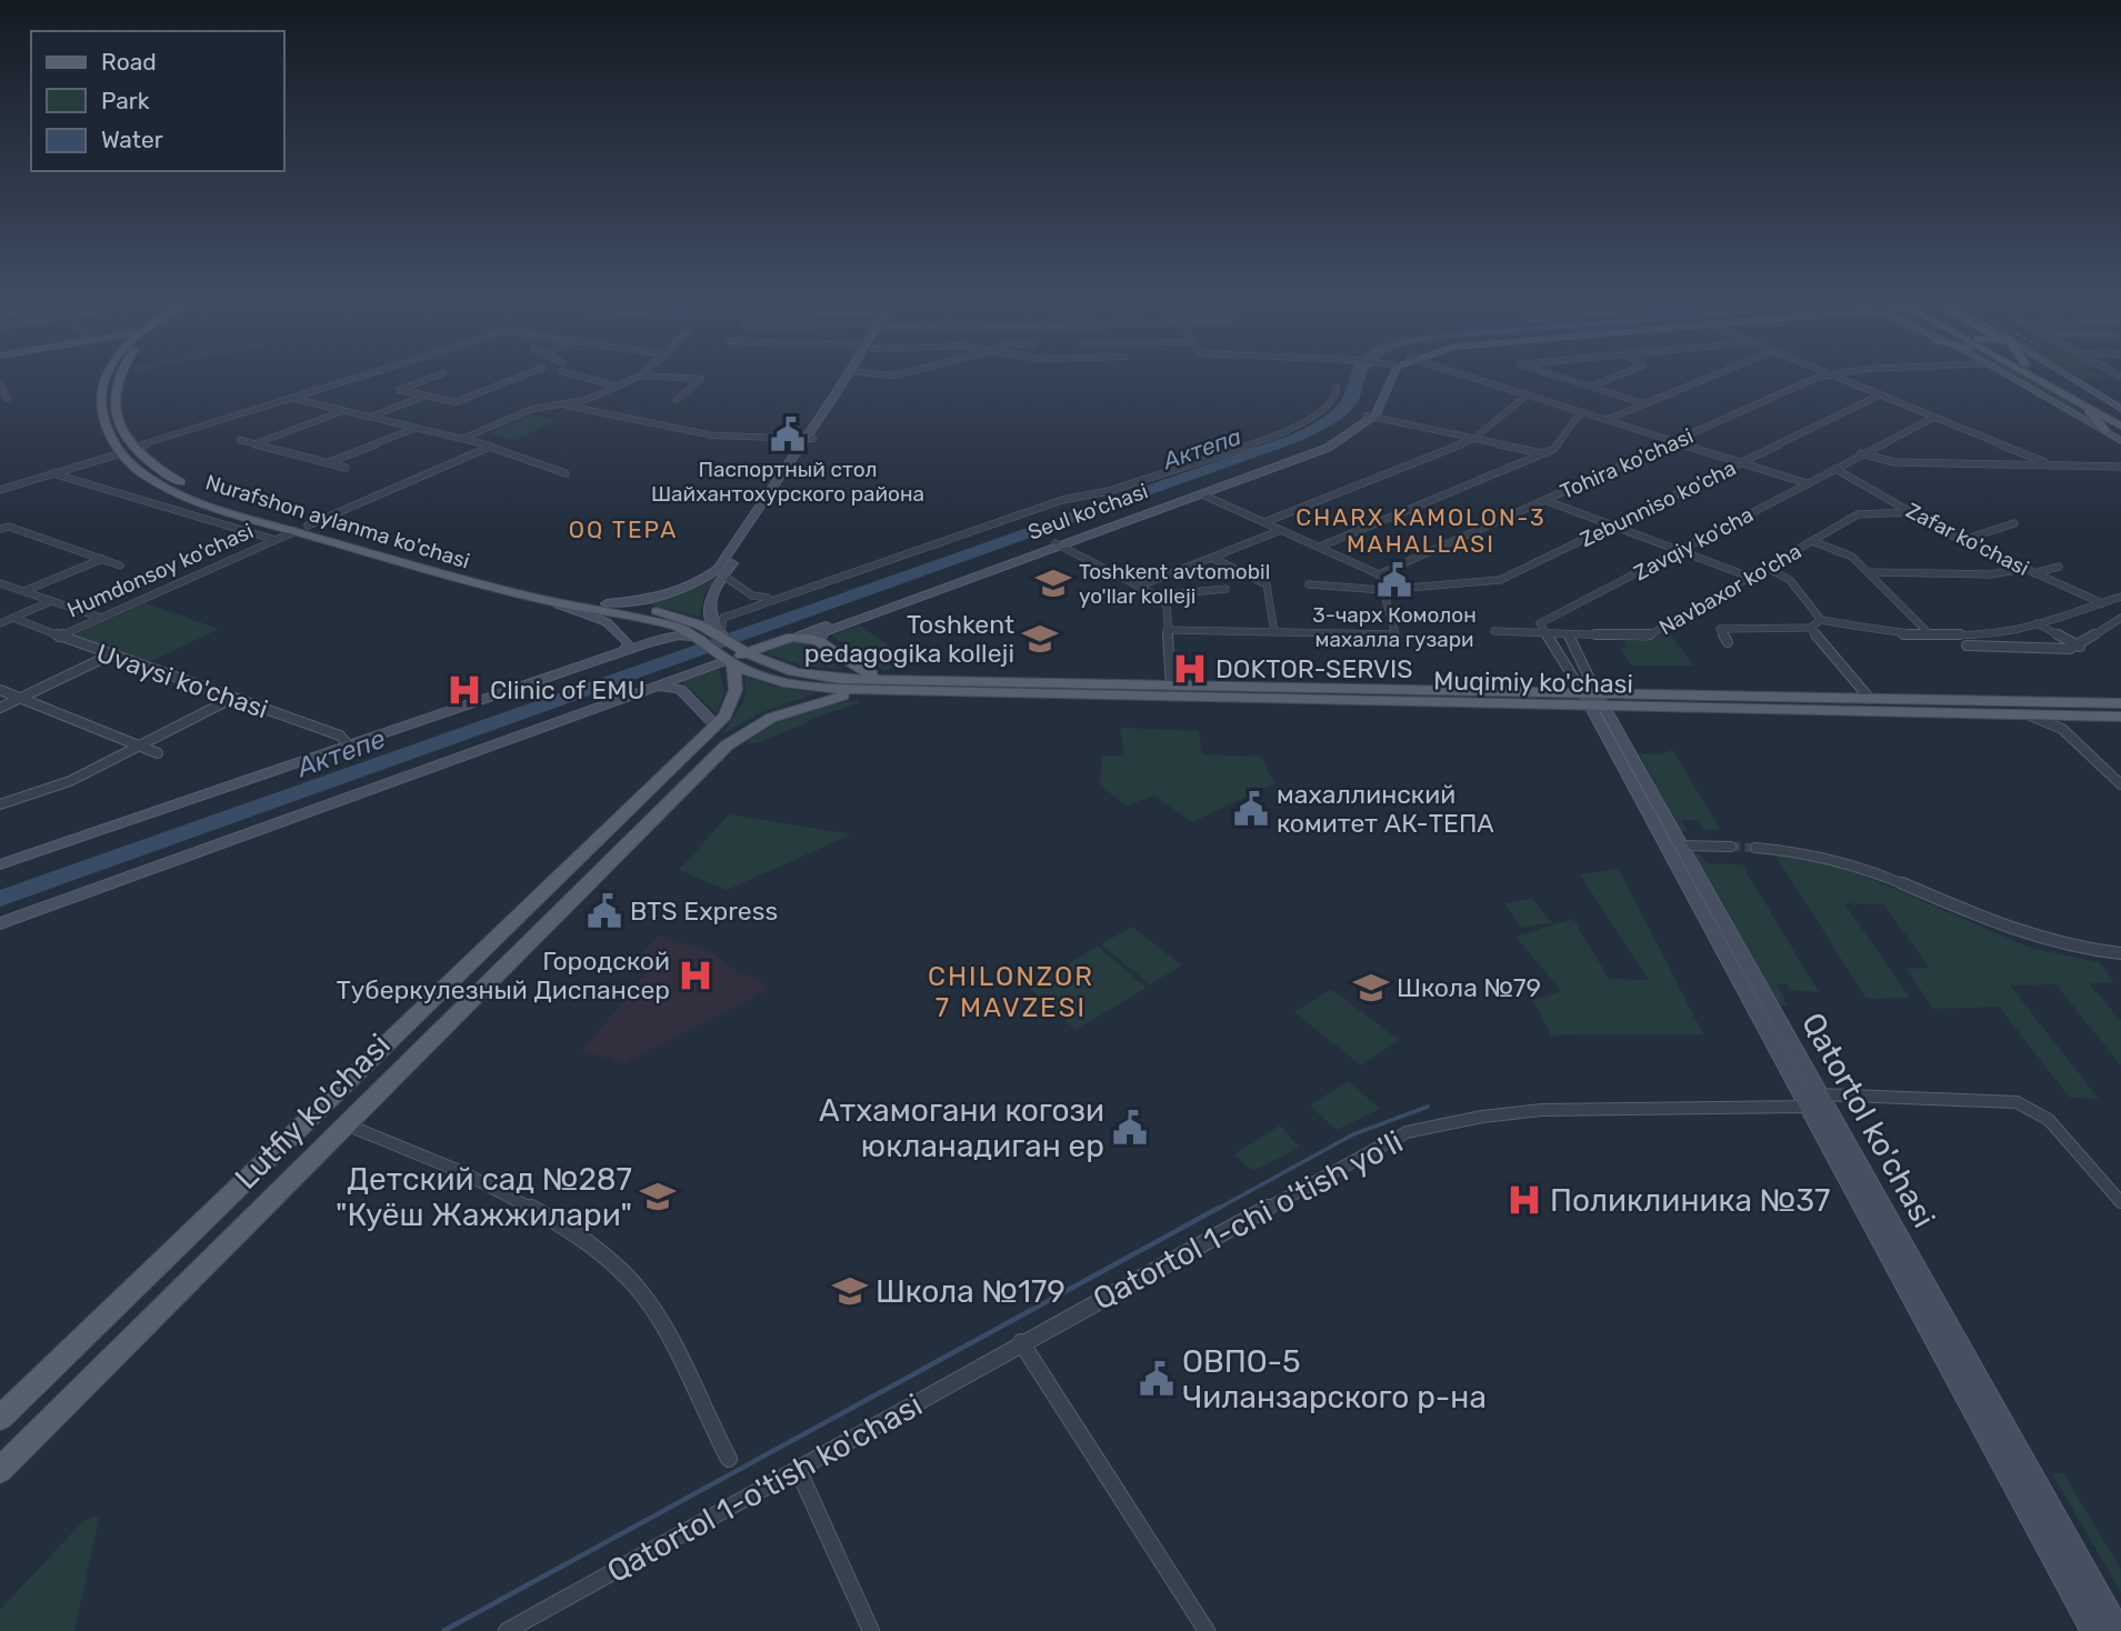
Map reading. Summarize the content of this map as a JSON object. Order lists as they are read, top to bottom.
{
  "streets": {
    "main road": [
      "Seul ko'chasi",
      "Nurafshon aylanma ko'chasi",
      "Humdonsoy ko'chasi",
      "Muqimiy ko'chasi",
      "Lutfiy ko'chasi",
      "Qatortol ko'chasi"
    ],
    "street": [
      "Tohira ko'chasi",
      "Zebunniso ko'cha",
      "Zafar ko'chasi",
      "Zavqiy ko'cha",
      "Navbaxor ko'cha",
      "Uvaysi ko'chasi",
      "Qatortol 1-chi o'tish yo'li",
      "Qatortol 1-o'tish ko'chasi"
    ]
  },
  "crossings": [
    ["Seul ko'chasi", "Nurafshon aylanma ko'chasi"],
    ["Seul ko'chasi", "Muqimiy ko'chasi"],
    ["Seul ko'chasi", "Lutfiy ko'chasi"],
    ["Nurafshon aylanma ko'chasi", "Humdonsoy ko'chasi"],
    ["Nurafshon aylanma ko'chasi", "Muqimiy ko'chasi"],
    ["Nurafshon aylanma ko'chasi", "Lutfiy ko'chasi"],
    ["Zafar ko'chasi", "Zavqiy ko'cha"],
    ["Zafar ko'chasi", "Navbaxor ko'cha"],
    ["Zavqiy ko'cha", "Navbaxor ko'cha"],
    ["Zavqiy ko'cha", "Qatortol ko'chasi"],
    ["Humdonsoy ko'chasi", "Uvaysi ko'chasi"],
    ["Navbaxor ko'cha", "Qatortol ko'chasi"],
    ["Muqimiy ko'chasi", "Lutfiy ko'chasi"],
    ["Muqimiy ko'chasi", "Qatortol ko'chasi"],
    ["Qatortol ko'chasi", "Qatortol 1-chi o'tish yo'li"],
    ["Qatortol 1-chi o'tish yo'li", "Qatortol 1-o'tish ko'chasi"]
  ],
  "districts": ["CHARX KAMOLON-3 MAHALLASI", "OQ TEPA", "CHILONZOR 7 MAVZESI"],
  "water": ["Актепа", "Актепе"],
  "places": {
    "public building": [
      "Паспортный стол Шайхантохурского района",
      "3-чарх Комолон махалла гузари",
      "махаллинский комитет АК-ТЕПА",
      "BTS Express",
      "Атхамогани когози юкланадиган ер",
      "ОВПО-5 Чиланзарского р-на"
    ],
    "school or university": [
      "Toshkent avtomobil yo'llar kolleji",
      "Toshkent pedagogika kolleji",
      "Школа №79",
      "Детский сад №287 \"Куёш Жажжилари\"",
      "Школа №179"
    ],
    "hospital": [
      "DOKTOR-SERVIS",
      "Clinic of EMU",
      "Городской Туберкулезный Диспансер",
      "Поликлиника №37"
    ]
  },
  "legend": ["Road", "Park", "Water"]
}
